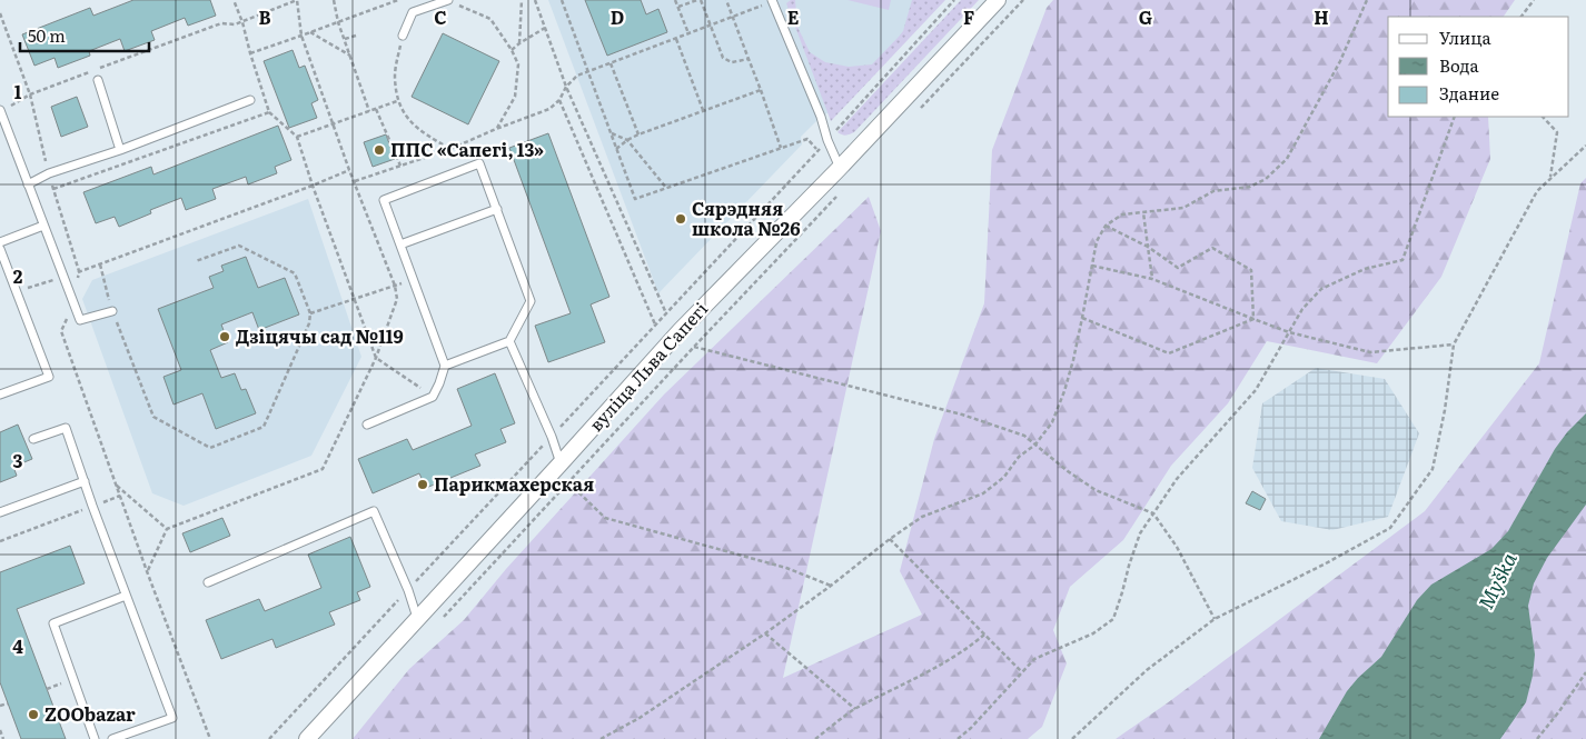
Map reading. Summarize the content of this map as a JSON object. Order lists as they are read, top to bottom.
{
  "streets": {
    "street": ["вуліца Льва Сапегі"]
  },
  "water": ["Муška"],
  "places": [
    "ППС «Сапегі, 13»",
    "Сярэдняя школа №26",
    "Дзіцячы сад №119",
    "Парикмахерская",
    "ZOObazar"
  ],
  "legend": ["Улица", "Вода", "Здание"],
  "scale_bar": "50 m",
  "grid": {
    "columns": [
      "B",
      "C",
      "D",
      "E",
      "F",
      "G",
      "H"
    ],
    "rows": [
      "1",
      "2",
      "3",
      "4"
    ]
  }
}
